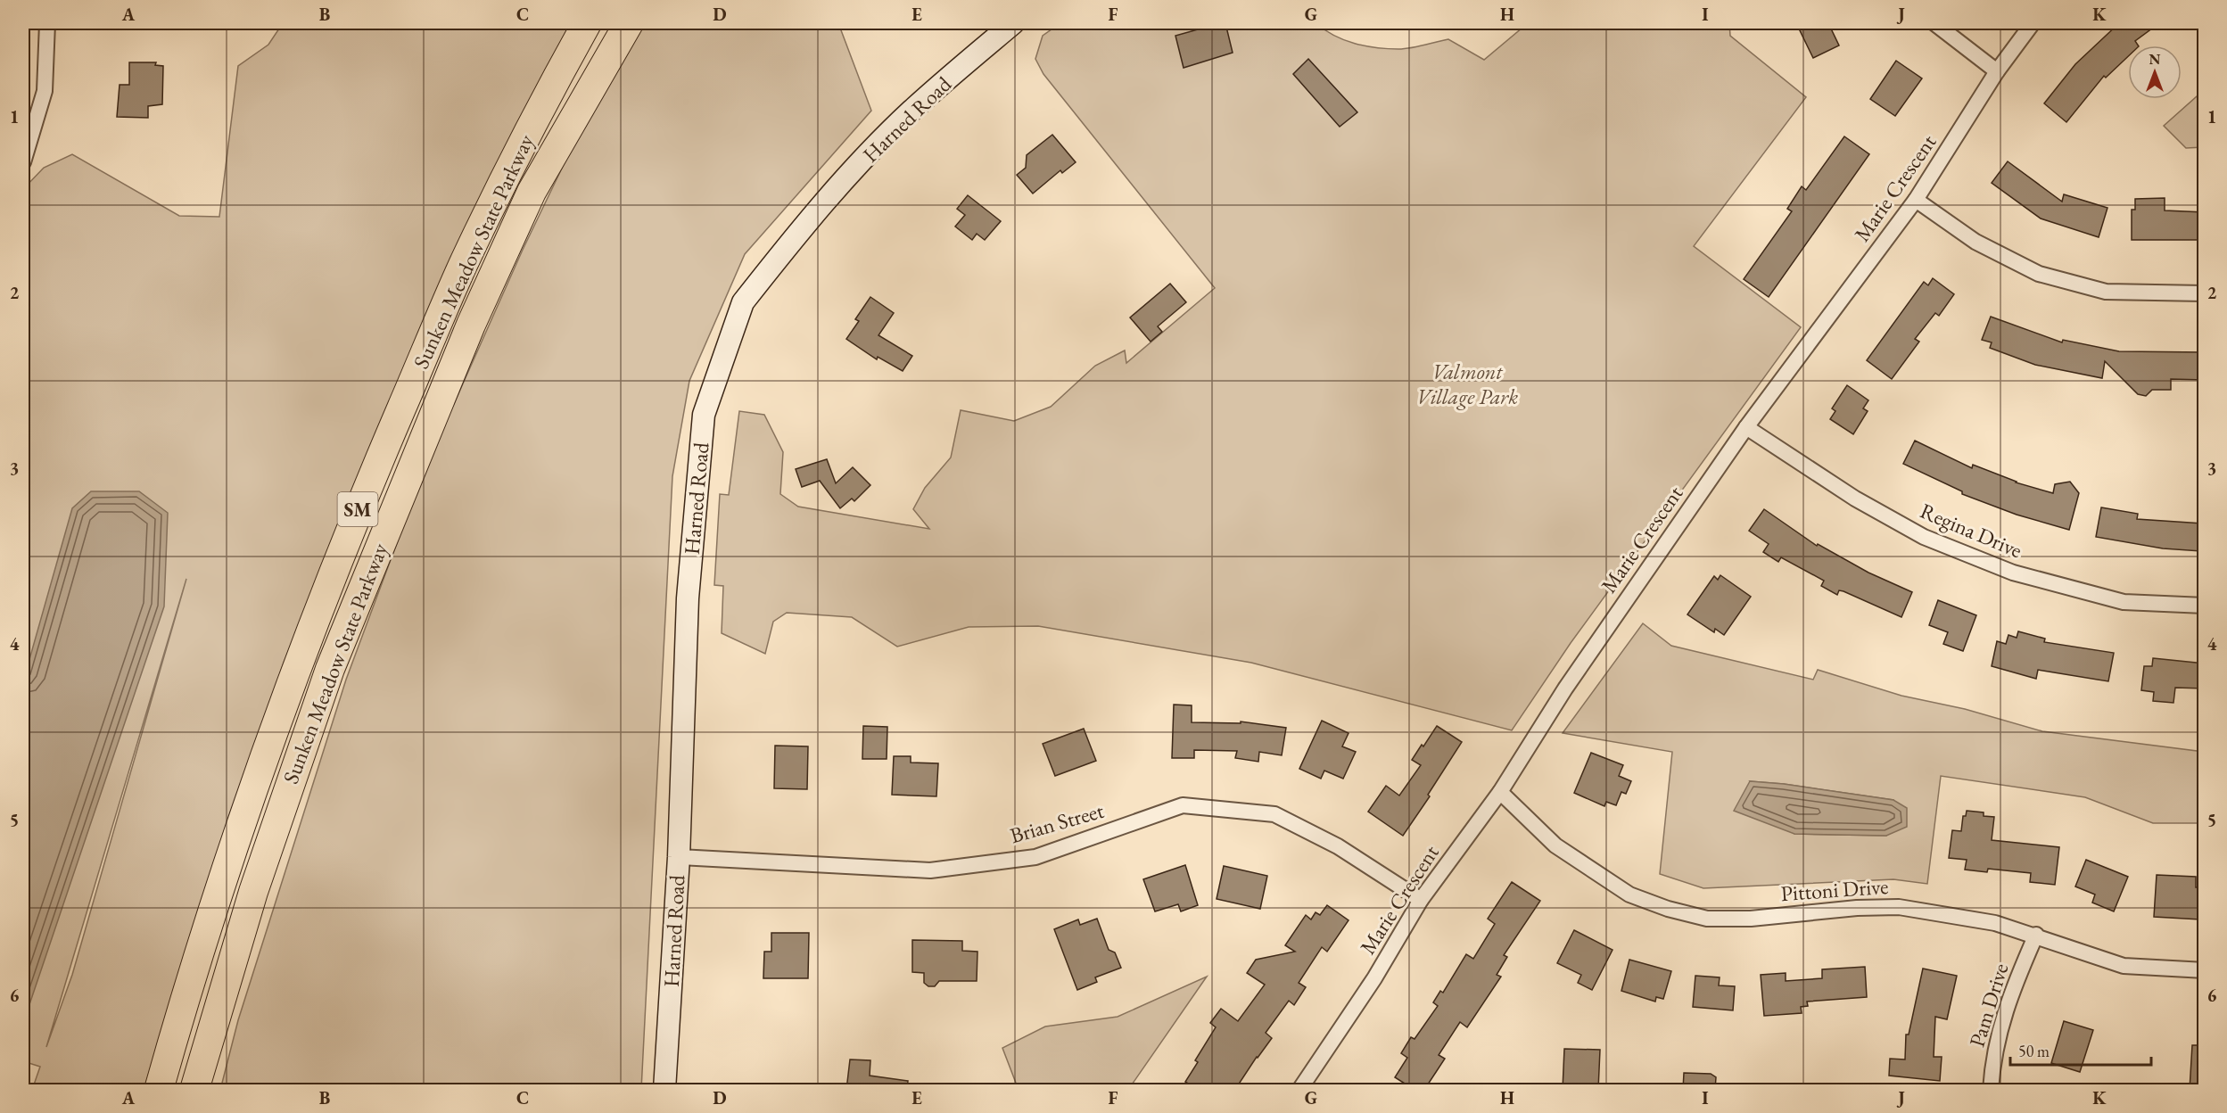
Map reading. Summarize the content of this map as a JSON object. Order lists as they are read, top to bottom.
{
  "streets": {
    "highway": ["Sunken Meadow State Parkway", "SM"],
    "main road": ["Harned Road"],
    "street": [
      "Marie Crescent",
      "Regina Drive",
      "Brian Street",
      "Pittoni Drive",
      "Pam Drive"
    ]
  },
  "crossings": [
    ["Harned Road", "Brian Street"],
    ["Marie Crescent", "Regina Drive"],
    ["Marie Crescent", "Brian Street"],
    ["Marie Crescent", "Pittoni Drive"],
    ["Pittoni Drive", "Pam Drive"]
  ],
  "parks": ["Valmont Village Park"],
  "scale_bar": "50 m",
  "north": "top",
  "grid": {
    "columns": [
      "A",
      "B",
      "C",
      "D",
      "E",
      "F",
      "G",
      "H",
      "I",
      "J",
      "K"
    ],
    "rows": [
      "1",
      "2",
      "3",
      "4",
      "5",
      "6"
    ]
  }
}
